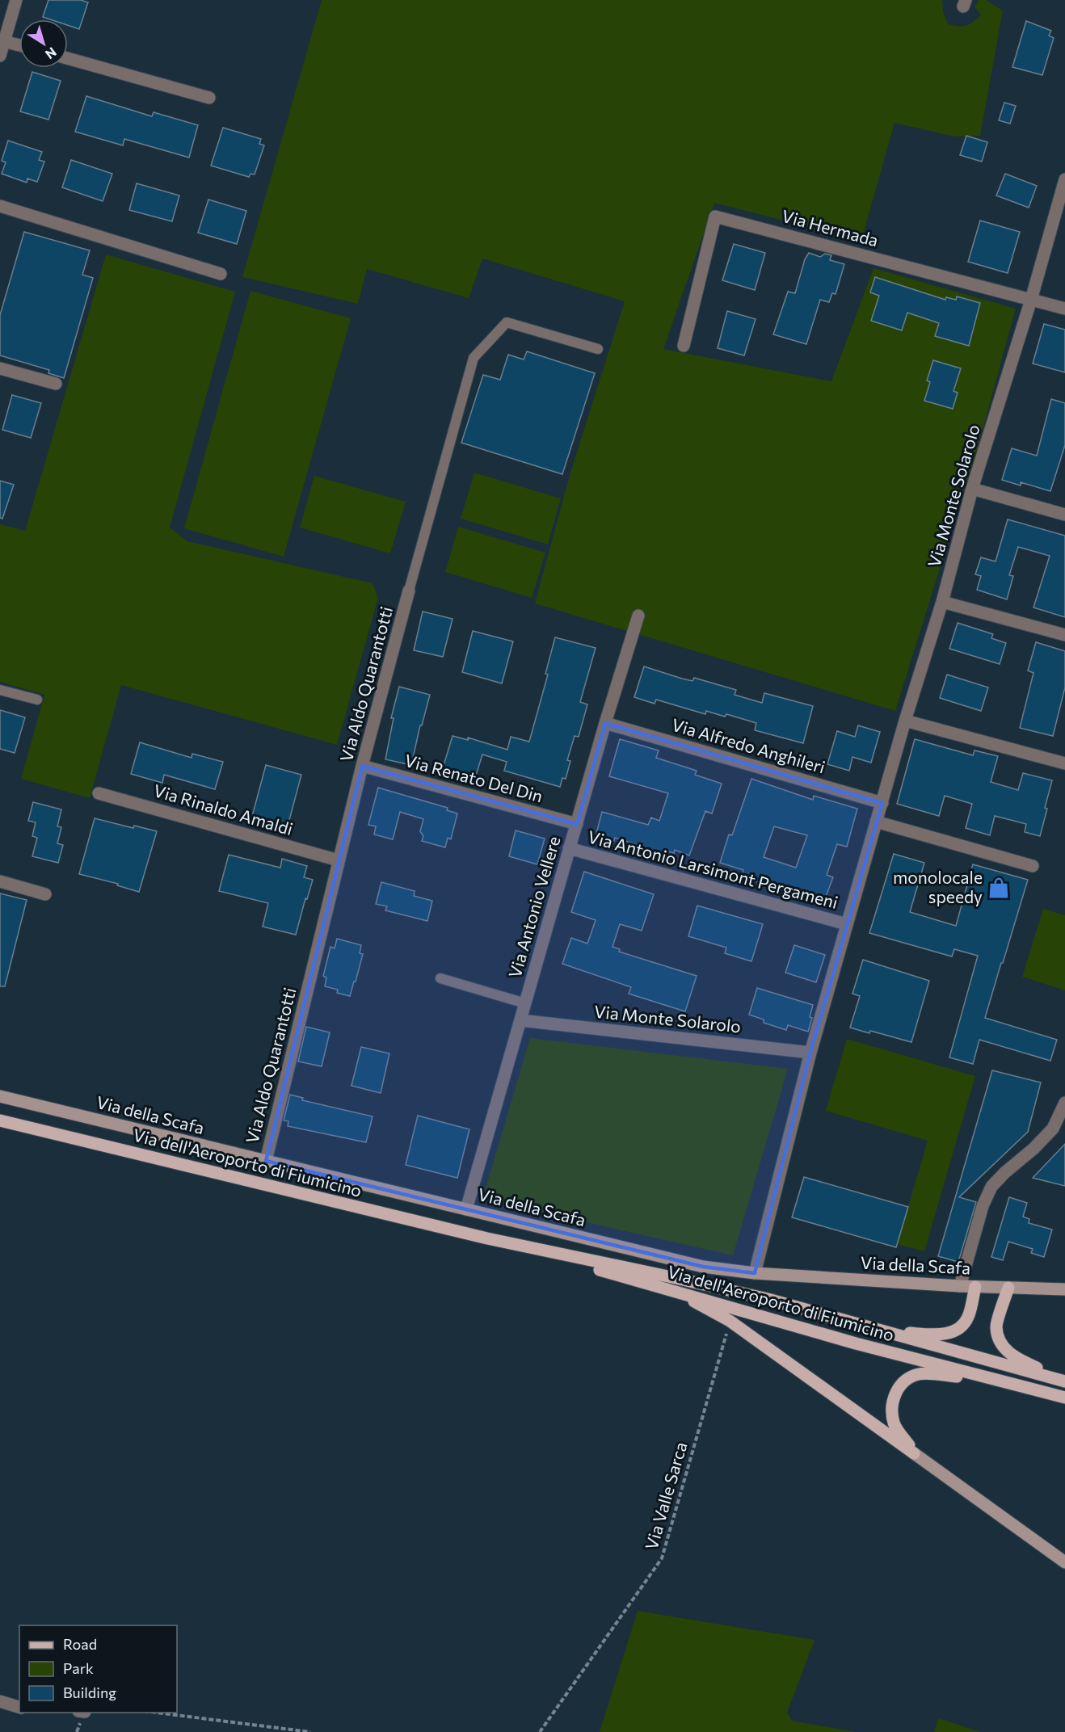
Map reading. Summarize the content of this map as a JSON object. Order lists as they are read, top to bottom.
{
  "streets": {
    "main road": ["Via dell'Aeroporto di Fiumicino"],
    "street": [
      "Via Hermada",
      "Via Monte Solarolo",
      "Via Aldo Quarantotti",
      "Via Alfredo Anghileri",
      "Via Renato Del Din",
      "Via Rinaldo Amaldi",
      "Via Antonio Larsimont Pergameni",
      "Via Antonio Vellere",
      "Via della Scafa"
    ],
    "path": ["Via Valle Sarca"]
  },
  "crossings": [
    ["Via Hermada", "Via Monte Solarolo"],
    ["Via Monte Solarolo", "Via Alfredo Anghileri"],
    ["Via Monte Solarolo", "Via Antonio Larsimont Pergameni"],
    ["Via Monte Solarolo", "Via Antonio Vellere"],
    ["Via Monte Solarolo", "Via della Scafa"],
    ["Via Aldo Quarantotti", "Via Renato Del Din"],
    ["Via Aldo Quarantotti", "Via Rinaldo Amaldi"],
    ["Via Aldo Quarantotti", "Via della Scafa"],
    ["Via Alfredo Anghileri", "Via Antonio Vellere"],
    ["Via Renato Del Din", "Via Antonio Vellere"],
    ["Via Antonio Larsimont Pergameni", "Via Antonio Vellere"],
    ["Via Antonio Vellere", "Via della Scafa"]
  ],
  "places": {
    "shop": ["monolocale speedy"]
  },
  "legend": ["Road", "Park", "Building"],
  "north": "bottom right"
}
